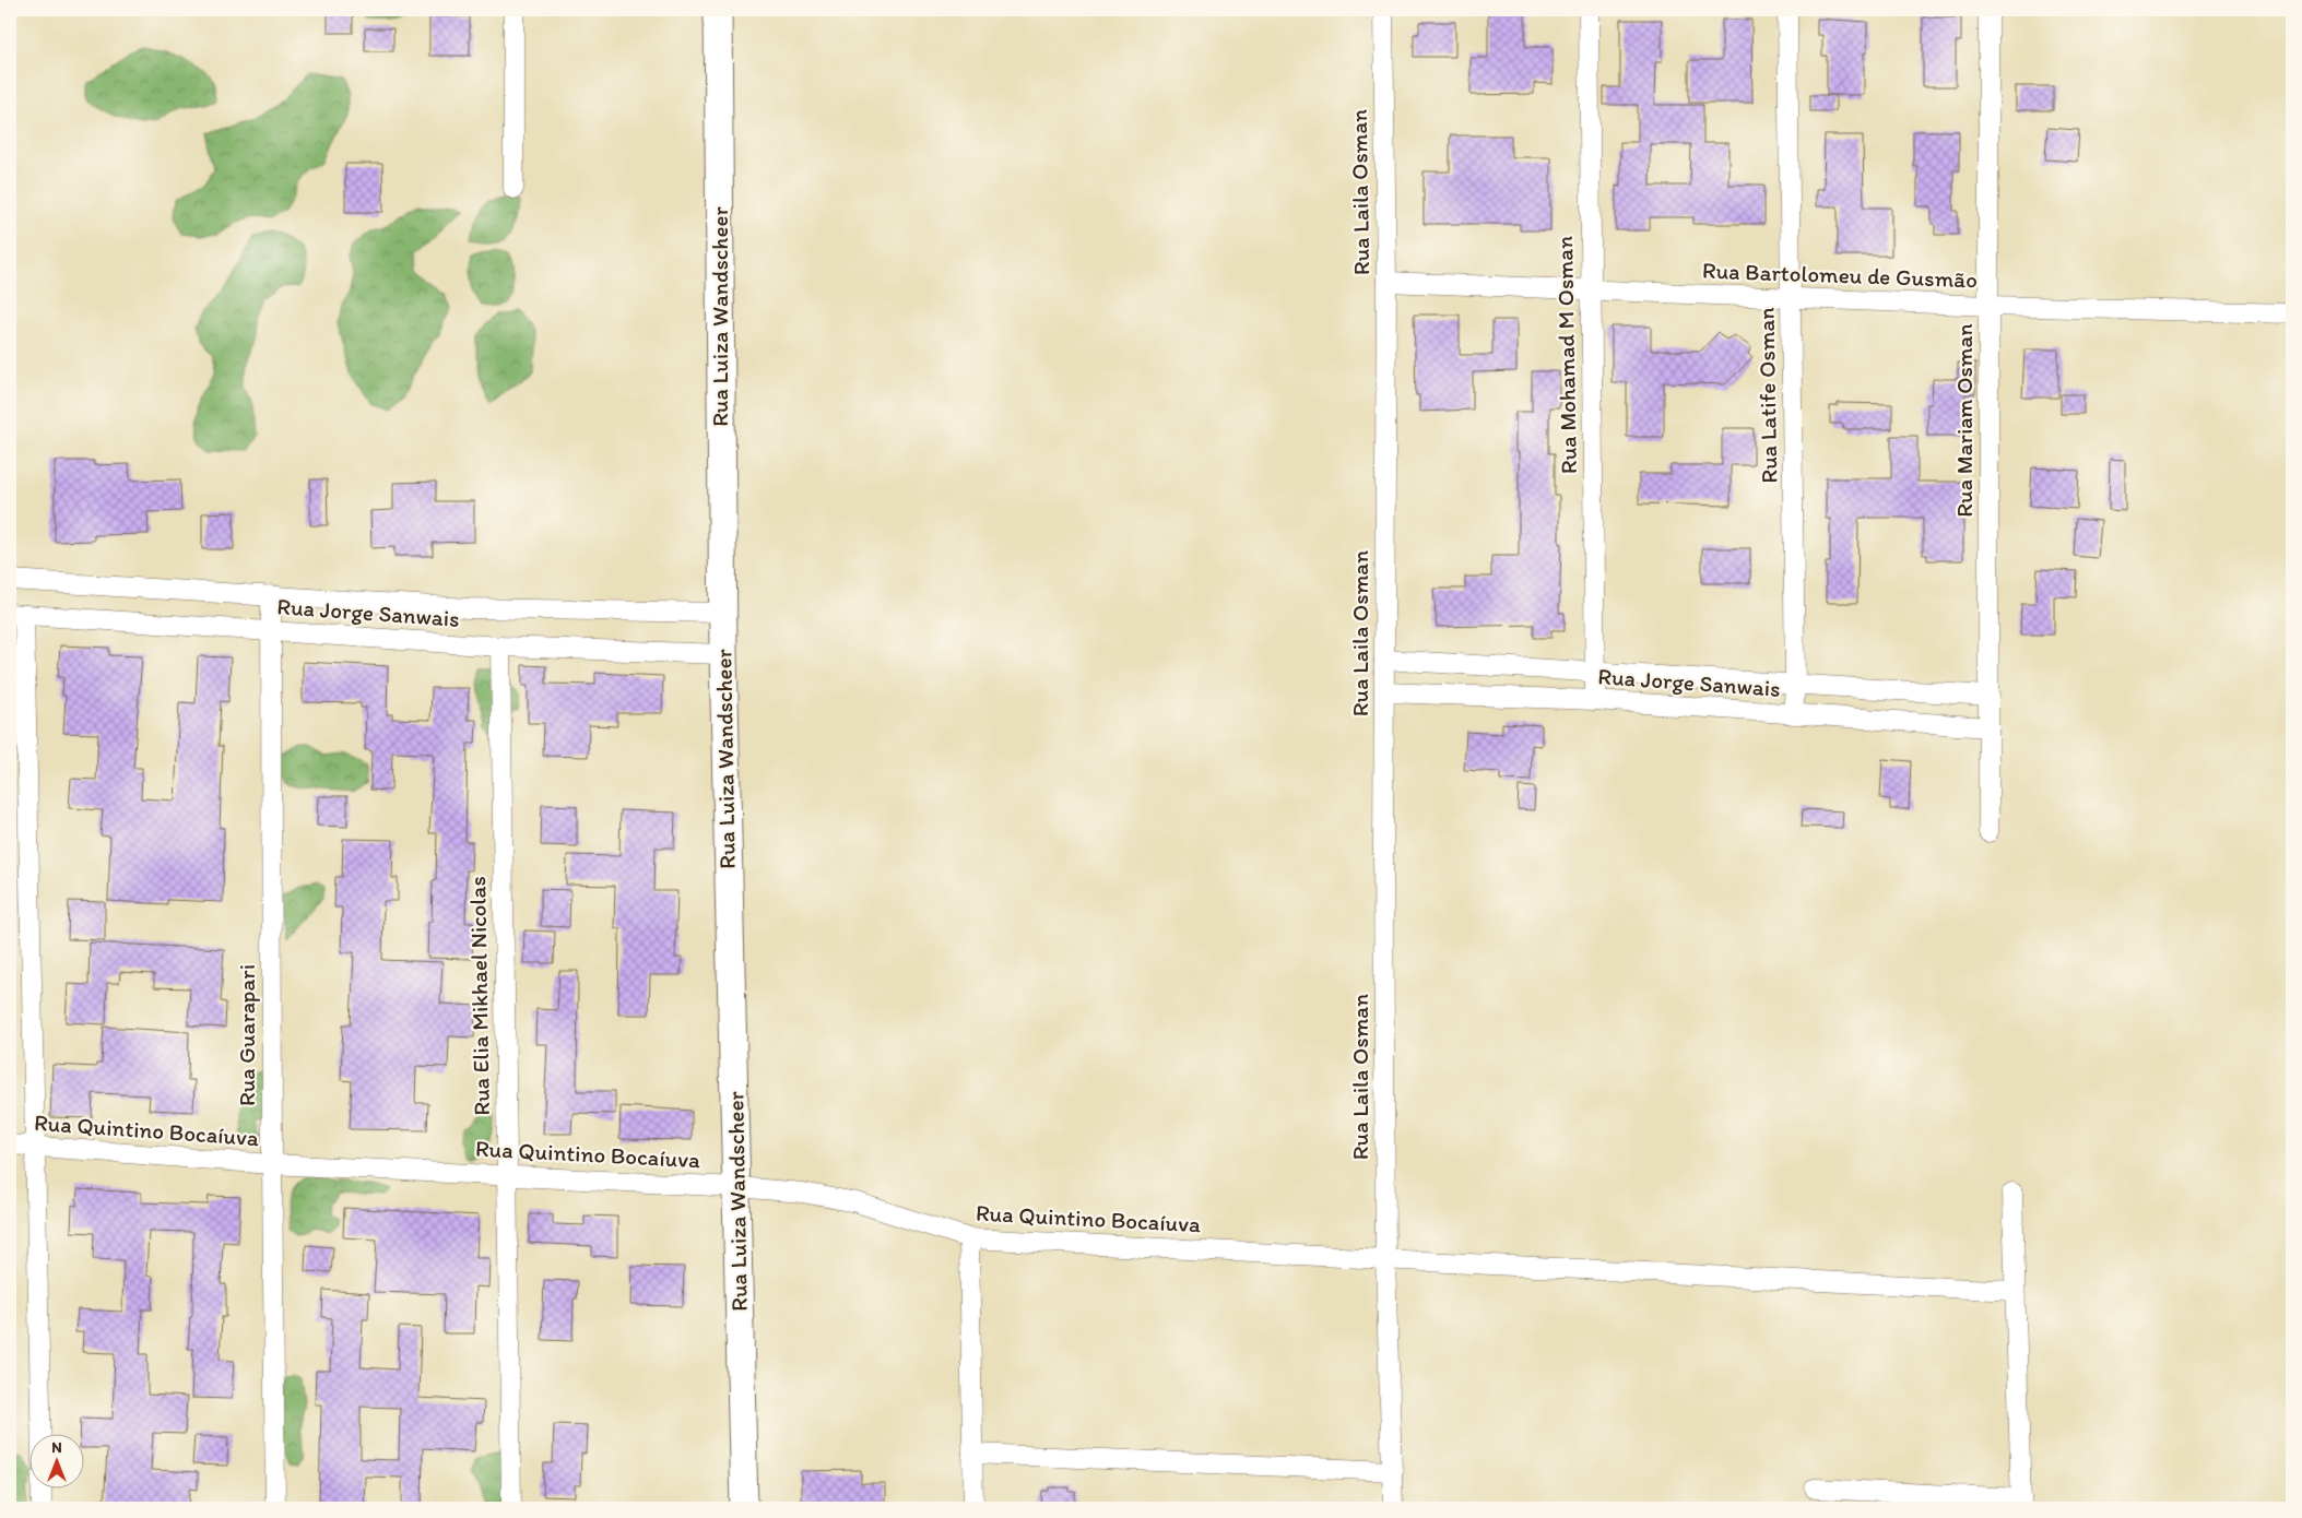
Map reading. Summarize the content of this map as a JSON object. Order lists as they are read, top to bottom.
{
  "streets": {
    "main road": ["Rua Luiza Wandscheer"],
    "street": [
      "Rua Laila Osman",
      "Rua Bartolomeu de Gusmão",
      "Rua Mohamad M Osman",
      "Rua Latife Osman",
      "Rua Mariam Osman",
      "Rua Jorge Sanwais",
      "Rua Elia Mikhael Nicolas",
      "Rua Guarapari",
      "Rua Quintino Bocaíuva"
    ]
  },
  "crossings": [
    ["Rua Laila Osman", "Rua Bartolomeu de Gusmão"],
    ["Rua Laila Osman", "Rua Jorge Sanwais"],
    ["Rua Laila Osman", "Rua Quintino Bocaíuva"],
    ["Rua Bartolomeu de Gusmão", "Rua Mohamad M Osman"],
    ["Rua Bartolomeu de Gusmão", "Rua Latife Osman"],
    ["Rua Bartolomeu de Gusmão", "Rua Mariam Osman"],
    ["Rua Luiza Wandscheer", "Rua Jorge Sanwais"],
    ["Rua Luiza Wandscheer", "Rua Quintino Bocaíuva"],
    ["Rua Mohamad M Osman", "Rua Jorge Sanwais"],
    ["Rua Latife Osman", "Rua Jorge Sanwais"],
    ["Rua Mariam Osman", "Rua Jorge Sanwais"],
    ["Rua Jorge Sanwais", "Rua Elia Mikhael Nicolas"],
    ["Rua Jorge Sanwais", "Rua Guarapari"],
    ["Rua Elia Mikhael Nicolas", "Rua Quintino Bocaíuva"],
    ["Rua Guarapari", "Rua Quintino Bocaíuva"]
  ],
  "north": "top"
}
